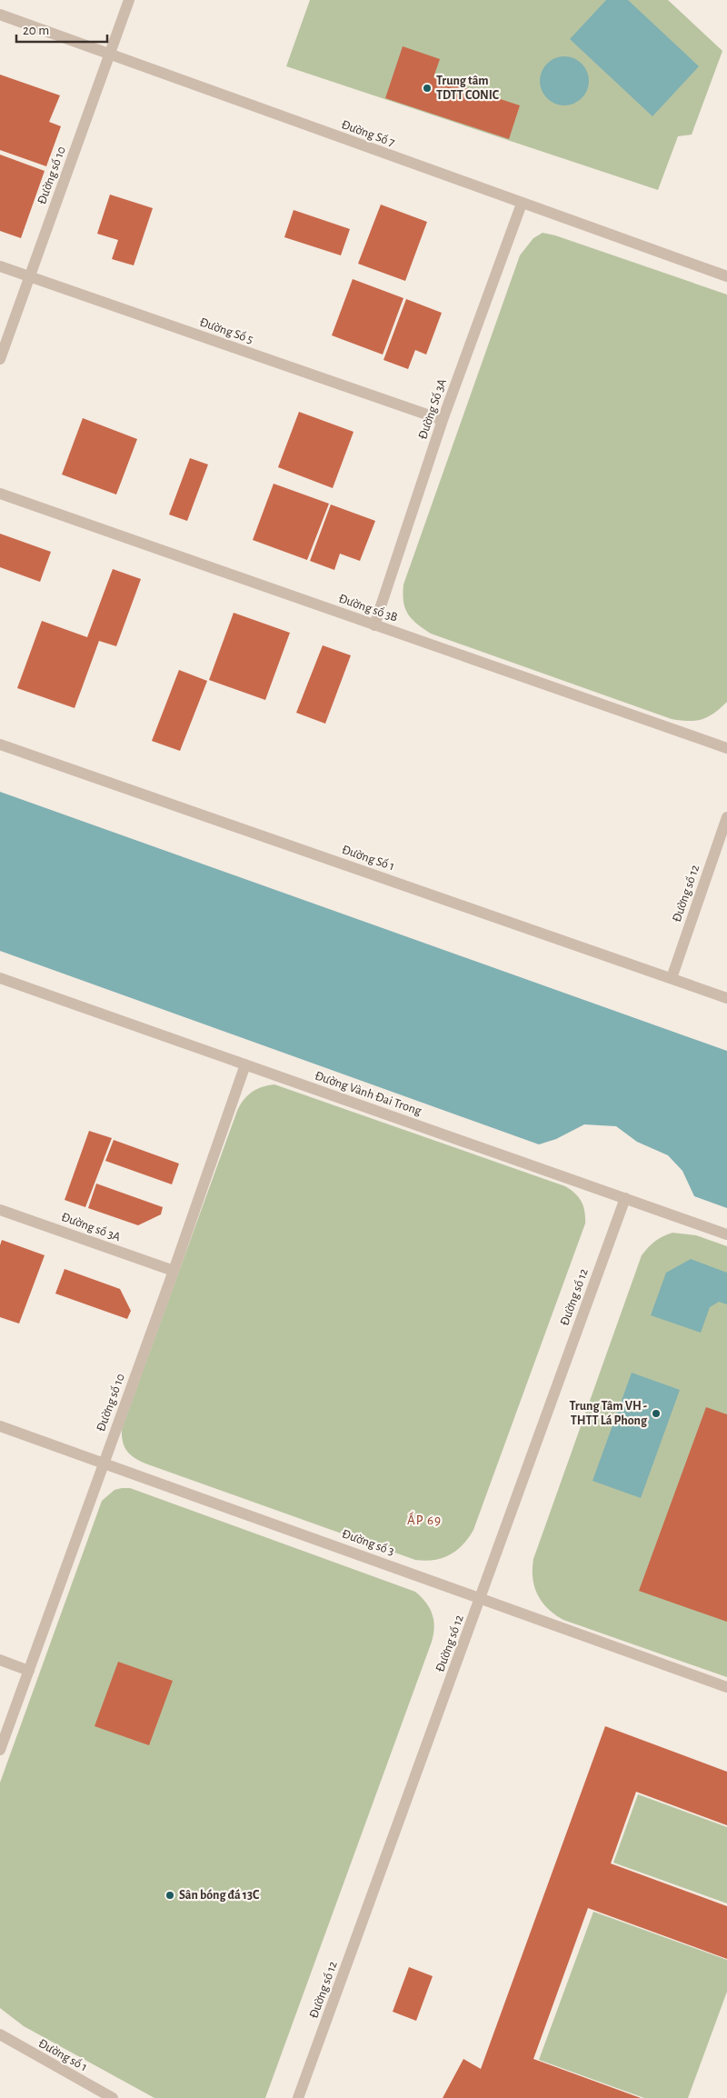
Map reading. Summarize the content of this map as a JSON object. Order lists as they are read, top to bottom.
{
  "streets": {
    "street": [
      "Đường Số 7",
      "Đường số 10",
      "Đường Số 5",
      "Đường Số 3A",
      "Đường số 3B",
      "Đường Số 1",
      "Đường số 12",
      "Đường Vành Đai Trong",
      "Đường số 3A",
      "Đường số 3",
      "Đường số 1"
    ]
  },
  "crossings": [
    ["Đường Số 7", "Đường số 10"],
    ["Đường Số 7", "Đường Số 3A"],
    ["Đường số 10", "Đường Số 5"],
    ["Đường số 10", "Đường Vành Đai Trong"],
    ["Đường số 10", "Đường số 3A"],
    ["Đường số 10", "Đường số 3"],
    ["Đường Số 5", "Đường Số 3A"],
    ["Đường Số 3A", "Đường số 3B"],
    ["Đường Số 1", "Đường số 12"],
    ["Đường số 12", "Đường Vành Đai Trong"],
    ["Đường số 12", "Đường số 3"]
  ],
  "districts": ["ẤP 69"],
  "places": ["Trung tâm TDTT CONIC", "Trung Tâm VH - THTT Lá Phong", "Sân bóng đá 13C"],
  "scale_bar": "20 m"
}
